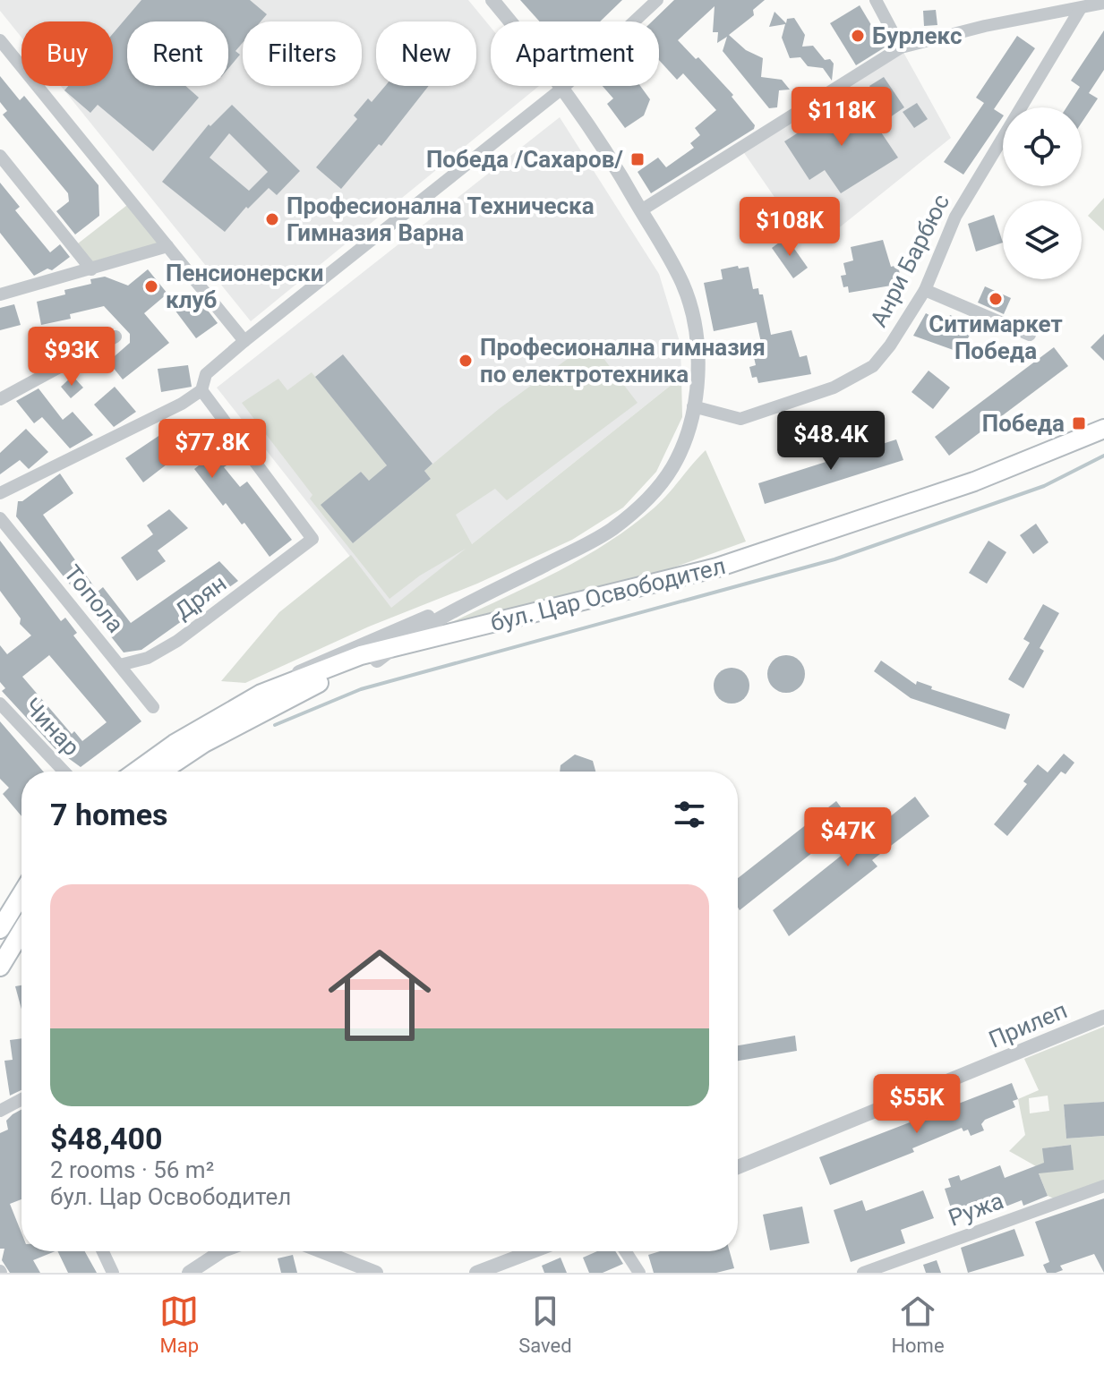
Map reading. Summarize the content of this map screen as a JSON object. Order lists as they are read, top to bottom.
{
  "streets": {
    "main road": ["бул. Цар Освободител"],
    "street": [
      "Анри Барбюс",
      "Дрян",
      "Топола",
      "Чинар",
      "Прилеп",
      "Ружа"
    ]
  },
  "crossings": [
    ["Дрян", "Топола"]
  ],
  "places": {
    "other": [
      "Бурлекс",
      "Професионална Техническа Гимназия Варна",
      "Пенсионерски клуб",
      "Ситимаркет Победа",
      "Професионална гимназия по електротехника"
    ],
    "transit": ["Победа /Сахаров/", "Победа"]
  },
  "page": {
    "chip": [
      "Buy",
      "Rent",
      "Filters",
      "New",
      "Apartment"
    ],
    "price": [
      "$118K",
      "$108K",
      "$93K",
      "$48.4K",
      "$77.8K",
      "$47K",
      "$55K"
    ],
    "heading": "7 homes",
    "list": [
      {
        "name": "$48,400",
        "note": "2 rooms · 56 m² · бул. Цар Освободител"
      }
    ],
    "tabs": ["Map", "Saved", "Home"]
  }
}
